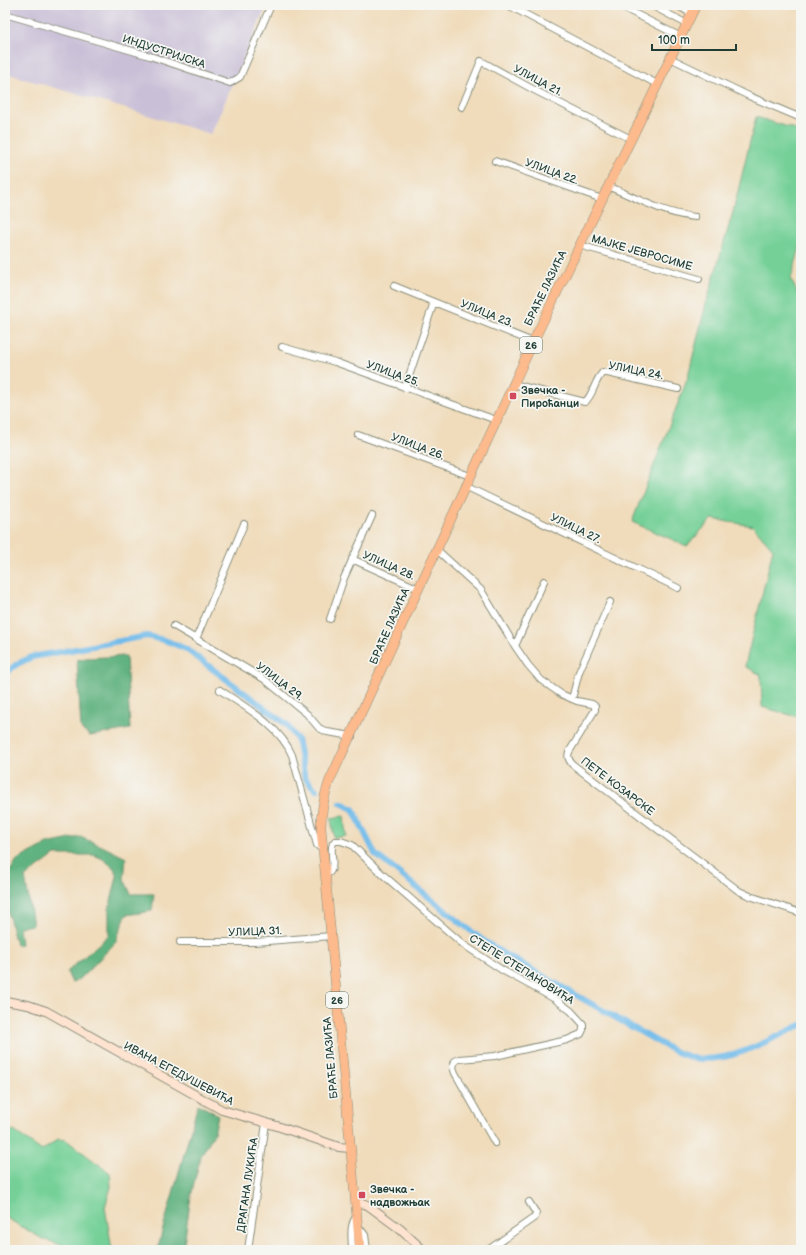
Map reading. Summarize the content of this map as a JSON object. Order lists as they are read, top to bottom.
{
  "streets": {
    "main road": ["БРАЋЕ ЛАЗИЋА", "26", "ИВАНА ЕГЕДУШЕВИЋА"],
    "street": [
      "ИНДУСТРИЈСКА",
      "УЛИЦА 21.",
      "УЛИЦА 22.",
      "МАЈКЕ ЈЕВРОСИМЕ",
      "УЛИЦА 23.",
      "УЛИЦА 24.",
      "УЛИЦА 25.",
      "УЛИЦА 26.",
      "УЛИЦА 27.",
      "УЛИЦА 28.",
      "УЛИЦА 29.",
      "ПЕТЕ КОЗАРСКЕ",
      "УЛИЦА 31.",
      "СТЕПЕ СТЕПАНОВИЋА",
      "ДРАГАНА ЛУКИЋА"
    ]
  },
  "crossings": [
    ["УЛИЦА 21.", "БРАЋЕ ЛАЗИЋА"],
    ["УЛИЦА 22.", "БРАЋЕ ЛАЗИЋА"],
    ["МАЈКЕ ЈЕВРОСИМЕ", "БРАЋЕ ЛАЗИЋА"],
    ["БРАЋЕ ЛАЗИЋА", "УЛИЦА 23."],
    ["БРАЋЕ ЛАЗИЋА", "26"],
    ["БРАЋЕ ЛАЗИЋА", "УЛИЦА 24."],
    ["БРАЋЕ ЛАЗИЋА", "УЛИЦА 25."],
    ["БРАЋЕ ЛАЗИЋА", "УЛИЦА 26."],
    ["БРАЋЕ ЛАЗИЋА", "УЛИЦА 27."],
    ["БРАЋЕ ЛАЗИЋА", "УЛИЦА 28."],
    ["БРАЋЕ ЛАЗИЋА", "УЛИЦА 29."],
    ["БРАЋЕ ЛАЗИЋА", "ПЕТЕ КОЗАРСКЕ"],
    ["БРАЋЕ ЛАЗИЋА", "УЛИЦА 31."],
    ["БРАЋЕ ЛАЗИЋА", "СТЕПЕ СТЕПАНОВИЋА"],
    ["БРАЋЕ ЛАЗИЋА", "ИВАНА ЕГЕДУШЕВИЋА"],
    ["ИВАНА ЕГЕДУШЕВИЋА", "ДРАГАНА ЛУКИЋА"]
  ],
  "places": {
    "transit": ["Звечка - Пироћанци", "Звечка - надвожњак"]
  },
  "scale_bar": "100 m"
}
